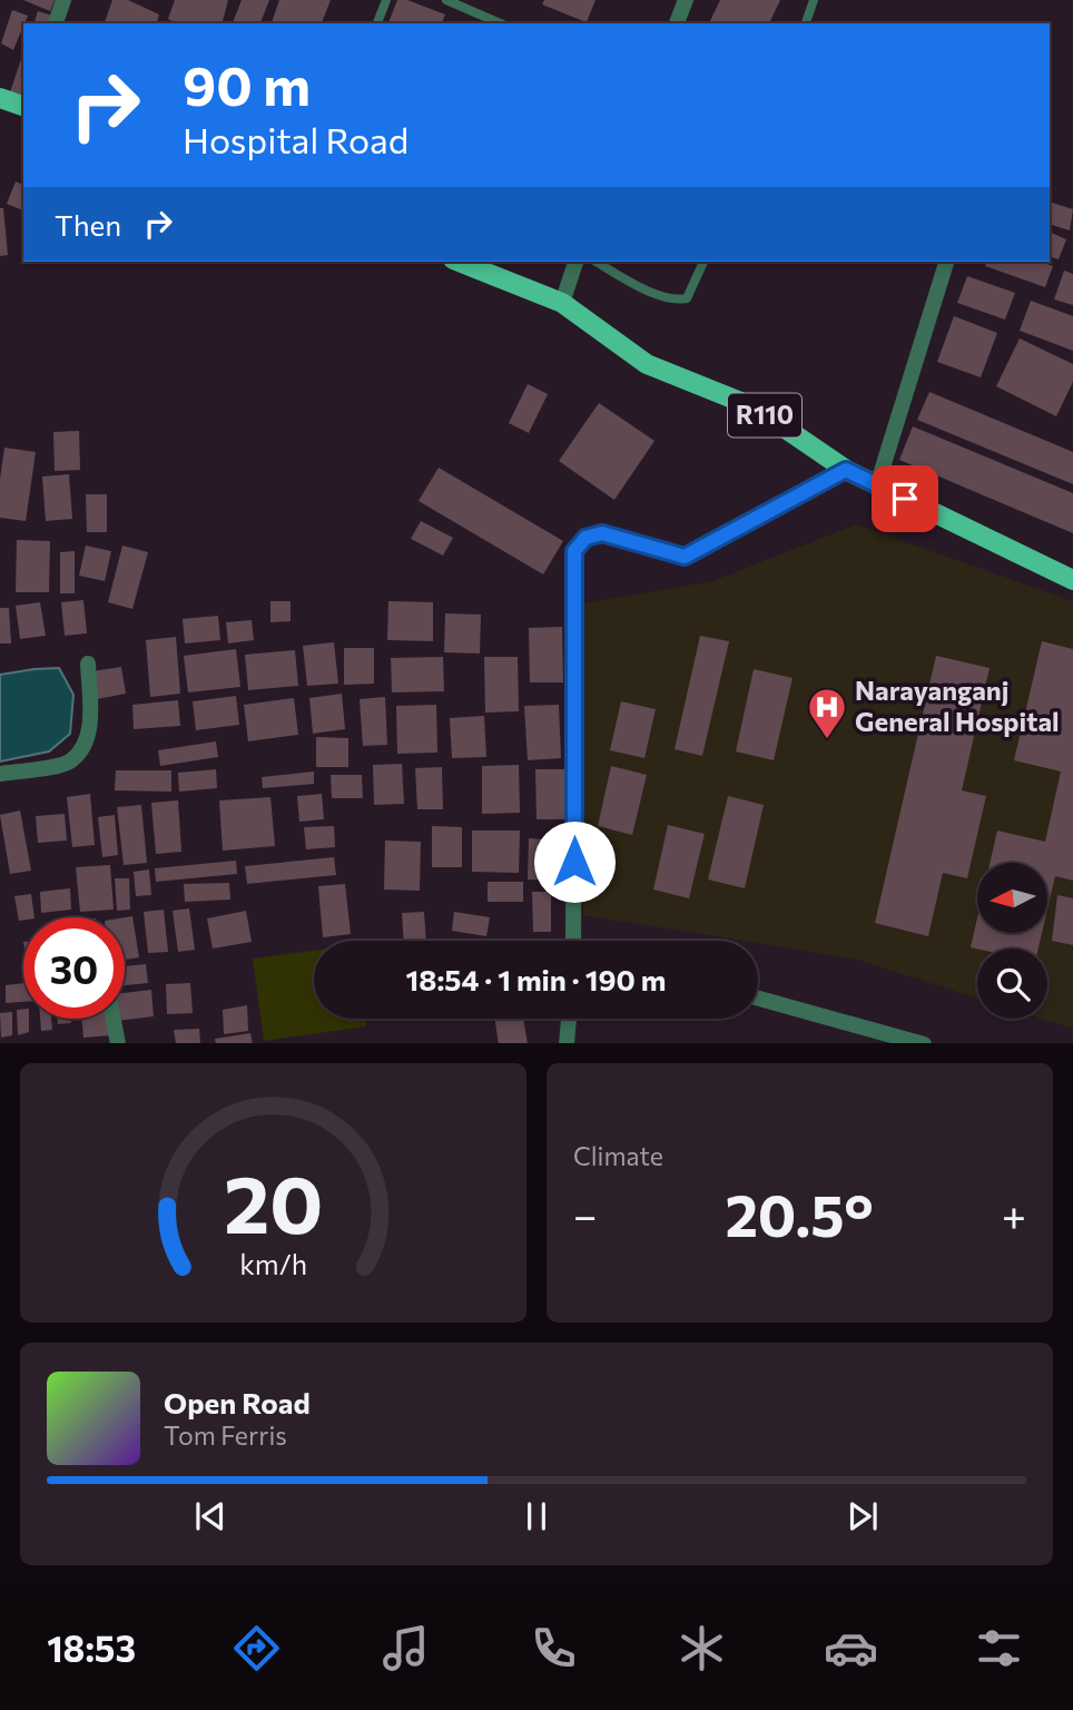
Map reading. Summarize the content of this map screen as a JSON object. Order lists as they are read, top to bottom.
{
  "streets": {
    "main road": ["R110"]
  },
  "places": {
    "hospital": ["Narayanganj General Hospital"]
  },
  "north": "left",
  "page": {
    "turn": ["90 m", "Hospital Road"],
    "then": "Then",
    "limit": "30",
    "trip": "18:54 · 1 min · 190 m",
    "tile": "Climate",
    "heat": ["−", "20.5°", "+"],
    "song": ["Open Road", "Tom Ferris"],
    "tabs": "18:53",
    "gauge": ["20", "km/h"]
  }
}
